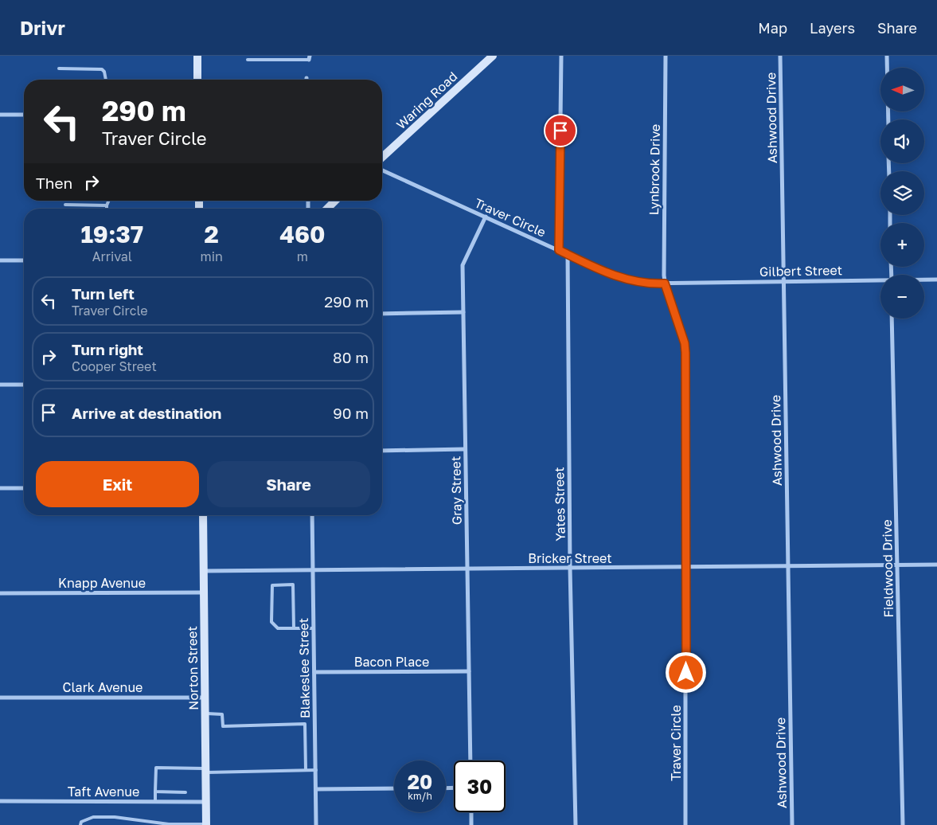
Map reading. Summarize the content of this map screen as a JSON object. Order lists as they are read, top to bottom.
{
  "streets": {
    "main road": ["Waring Road", "Norton Street"],
    "street": [
      "Ashwood Drive",
      "Lynbrook Drive",
      "Traver Circle",
      "Gilbert Street",
      "Gray Street",
      "Yates Street",
      "Bricker Street",
      "Fieldwood Drive",
      "Knapp Avenue",
      "Bacon Place",
      "Blakeslee Street",
      "Clark Avenue",
      "Taft Avenue"
    ]
  },
  "crossings": [
    ["Ashwood Drive", "Gilbert Street"],
    ["Ashwood Drive", "Bricker Street"],
    ["Lynbrook Drive", "Traver Circle"],
    ["Lynbrook Drive", "Gilbert Street"],
    ["Traver Circle", "Gilbert Street"],
    ["Traver Circle", "Gray Street"],
    ["Traver Circle", "Yates Street"],
    ["Traver Circle", "Bricker Street"],
    ["Gray Street", "Bricker Street"],
    ["Gray Street", "Bacon Place"],
    ["Yates Street", "Bricker Street"],
    ["Bricker Street", "Fieldwood Drive"],
    ["Bricker Street", "Norton Street"],
    ["Bricker Street", "Blakeslee Street"],
    ["Knapp Avenue", "Norton Street"],
    ["Bacon Place", "Blakeslee Street"],
    ["Norton Street", "Clark Avenue"],
    ["Norton Street", "Taft Avenue"]
  ],
  "north": "left",
  "page": {
    "header": "Drivr",
    "nav": ["Map", "Layers", "Share"],
    "map_buttons": ["+", "−"],
    "turn": ["290 m", "Traver Circle"],
    "then": "Then",
    "eta": [
      "19:37",
      "Arrival",
      "2",
      "min",
      "460",
      "m"
    ],
    "list": [
      {
        "name": "Turn left",
        "note": "Traver Circle",
        "value": "290 m"
      },
      {
        "name": "Turn right",
        "note": "Cooper Street",
        "value": "80 m"
      },
      {
        "name": "Arrive at destination",
        "value": "90 m"
      }
    ],
    "buttons": ["Exit", "Share"],
    "speed": "20 km/h",
    "limit": "30"
  }
}
